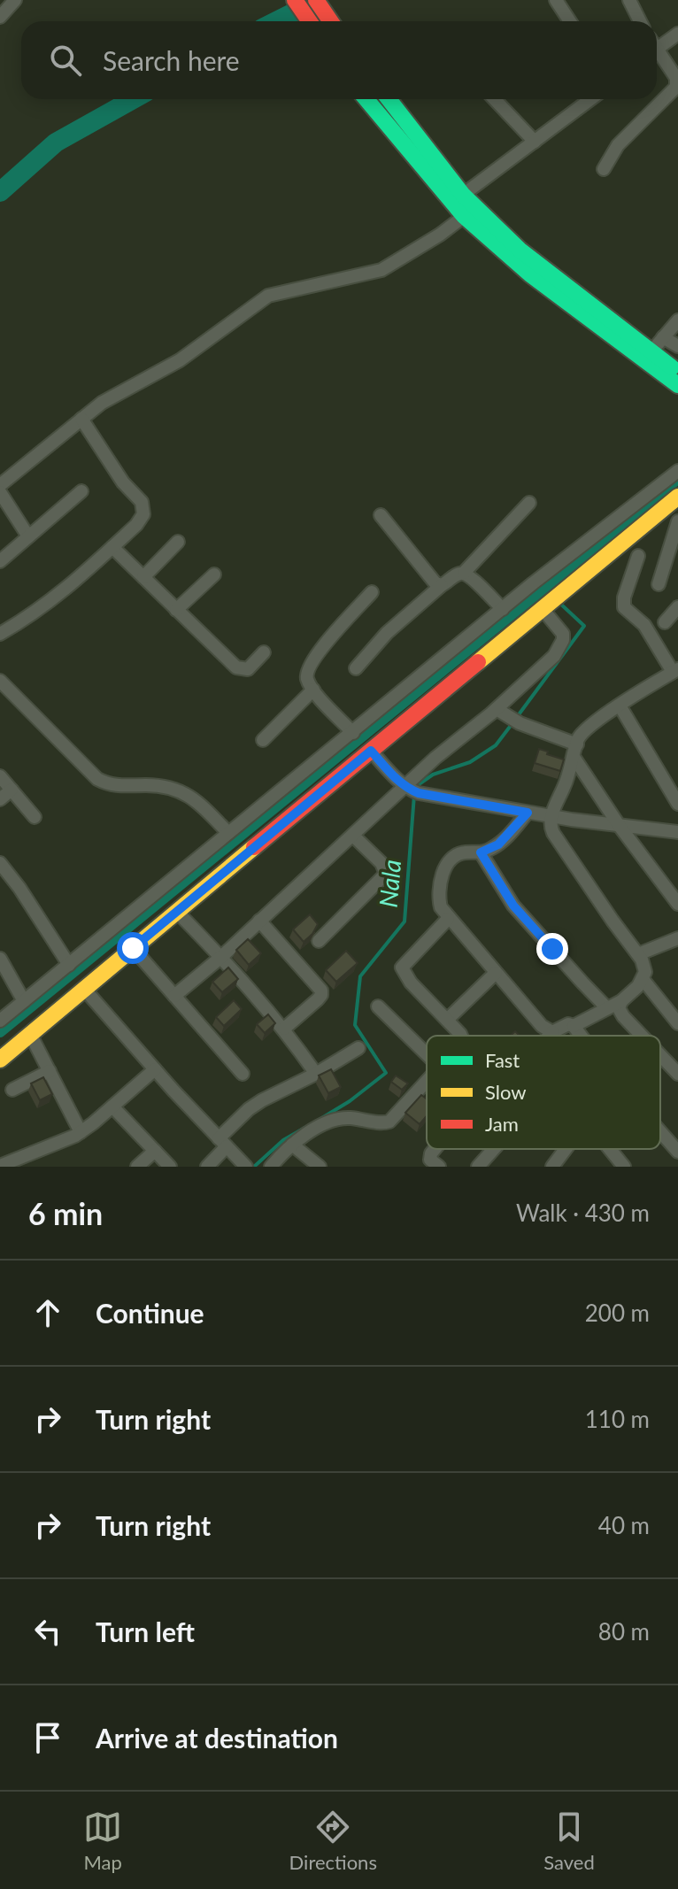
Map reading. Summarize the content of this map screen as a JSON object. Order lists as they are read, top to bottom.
{
  "water": ["Nala"],
  "legend": ["Fast", "Slow", "Jam"],
  "page": {
    "search": "Search here",
    "heading": ["6 min", "Walk · 430 m"],
    "list": [
      ["Continue", "200 m"],
      ["Turn right", "110 m"],
      ["Turn right", "40 m"],
      ["Turn left", "80 m"],
      "Arrive at destination"
    ],
    "nav": ["Map", "Directions", "Saved"]
  }
}
